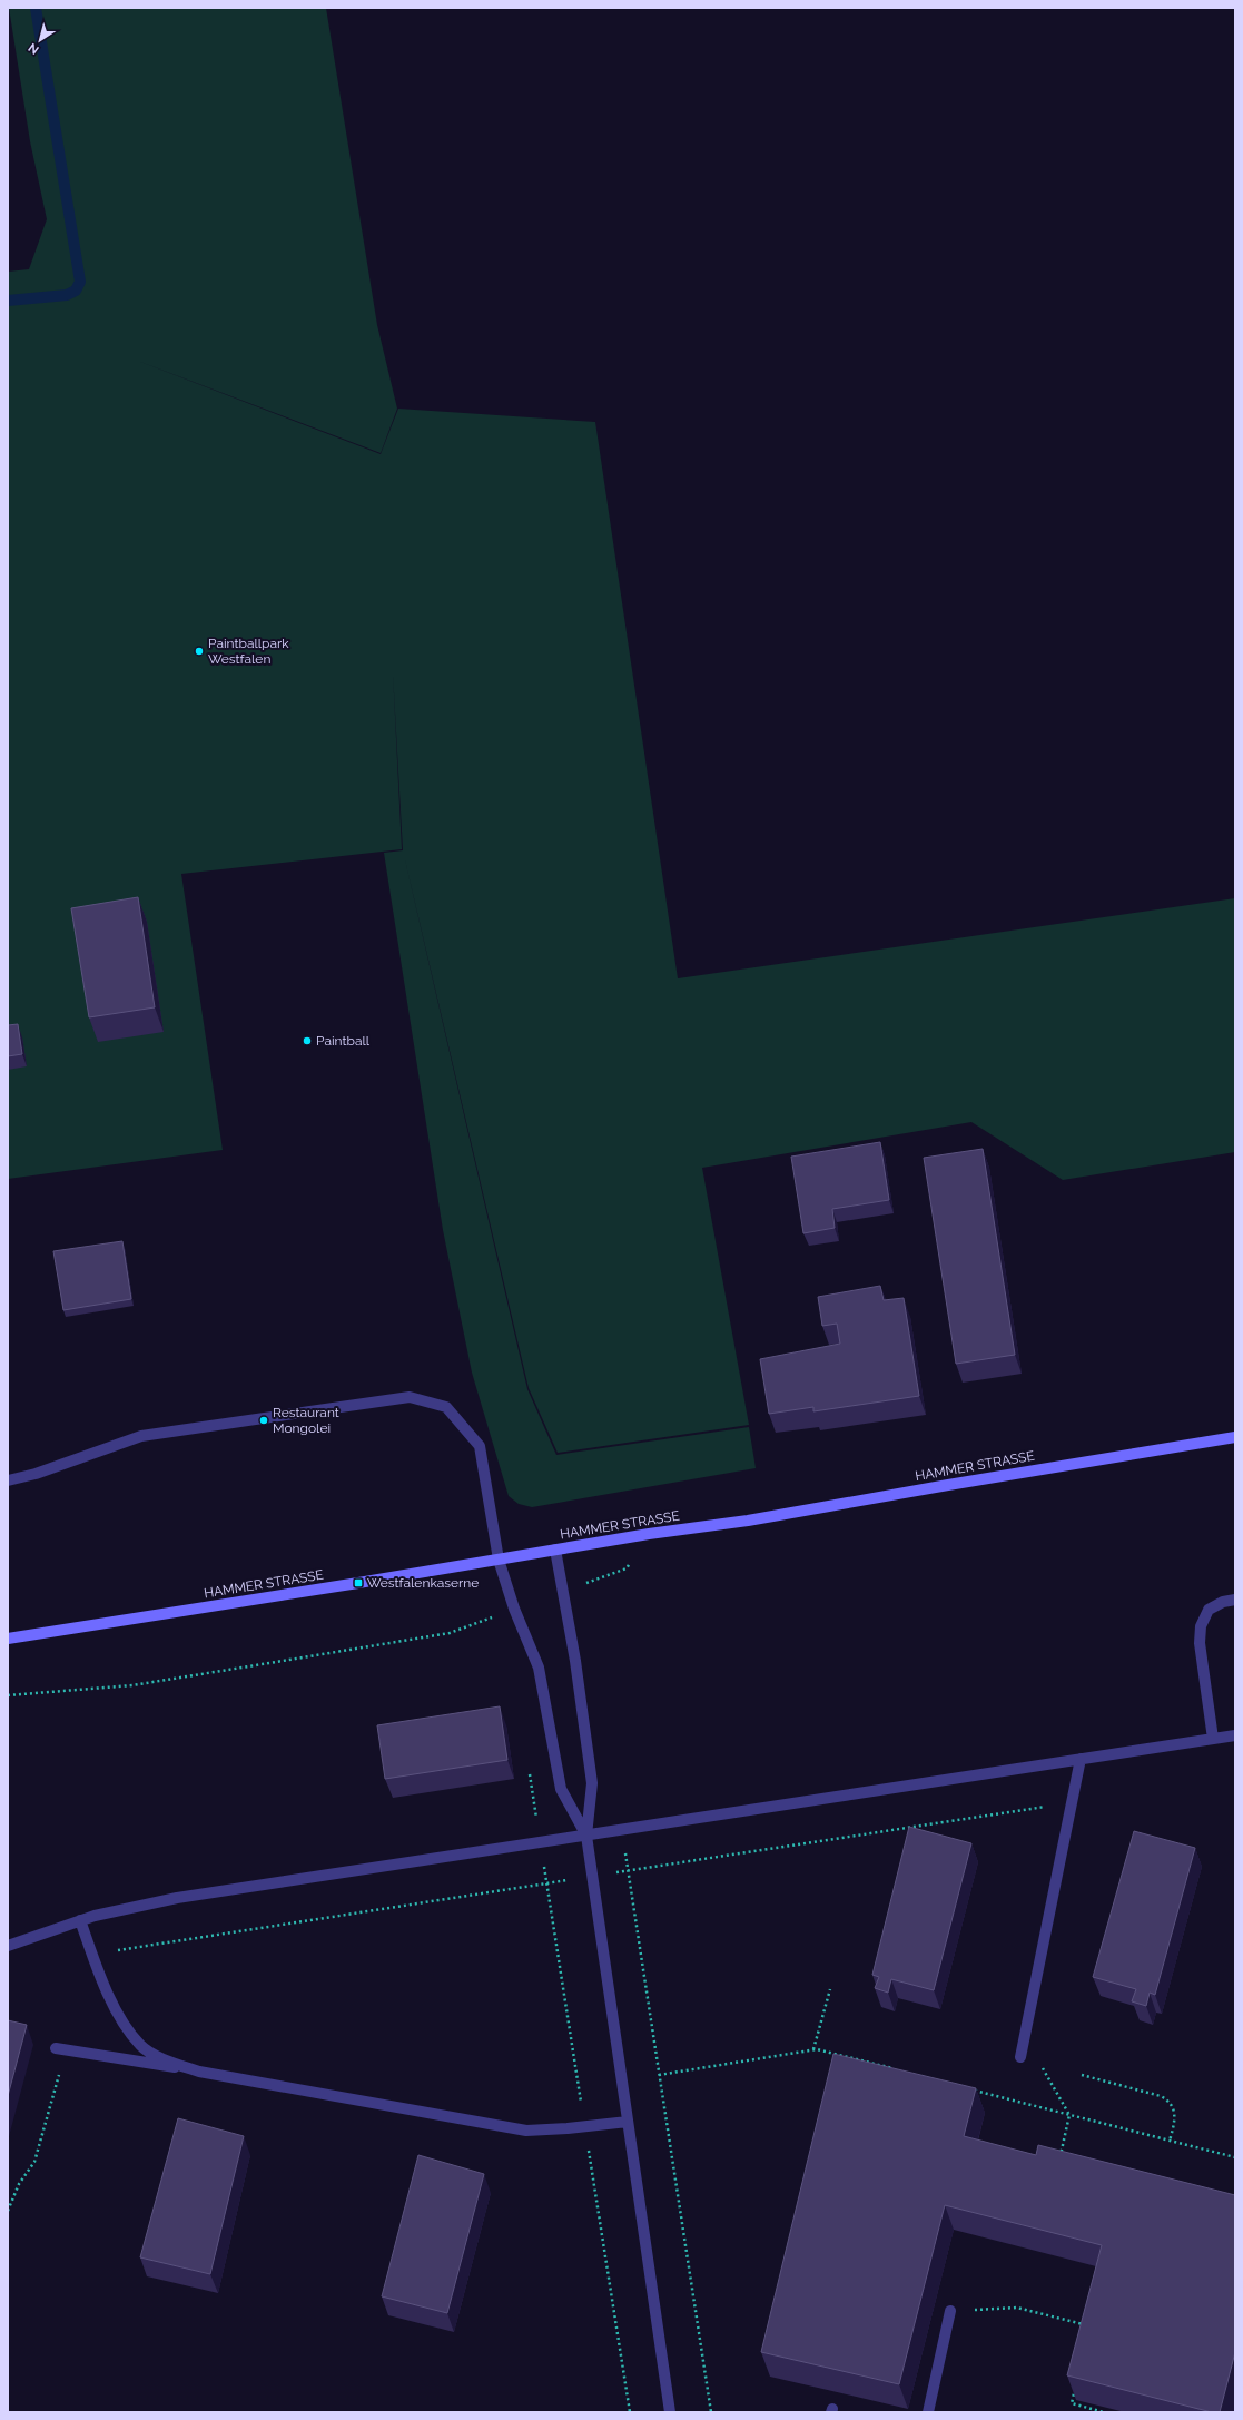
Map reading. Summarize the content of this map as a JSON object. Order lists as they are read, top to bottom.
{
  "streets": {
    "main road": ["HAMMER STRASSE"]
  },
  "places": {
    "other": ["Paintballpark Westfalen", "Paintball", "Restaurant Mongolei"],
    "transit": ["Westfalenkaserne"]
  },
  "north": "bottom left"
}
